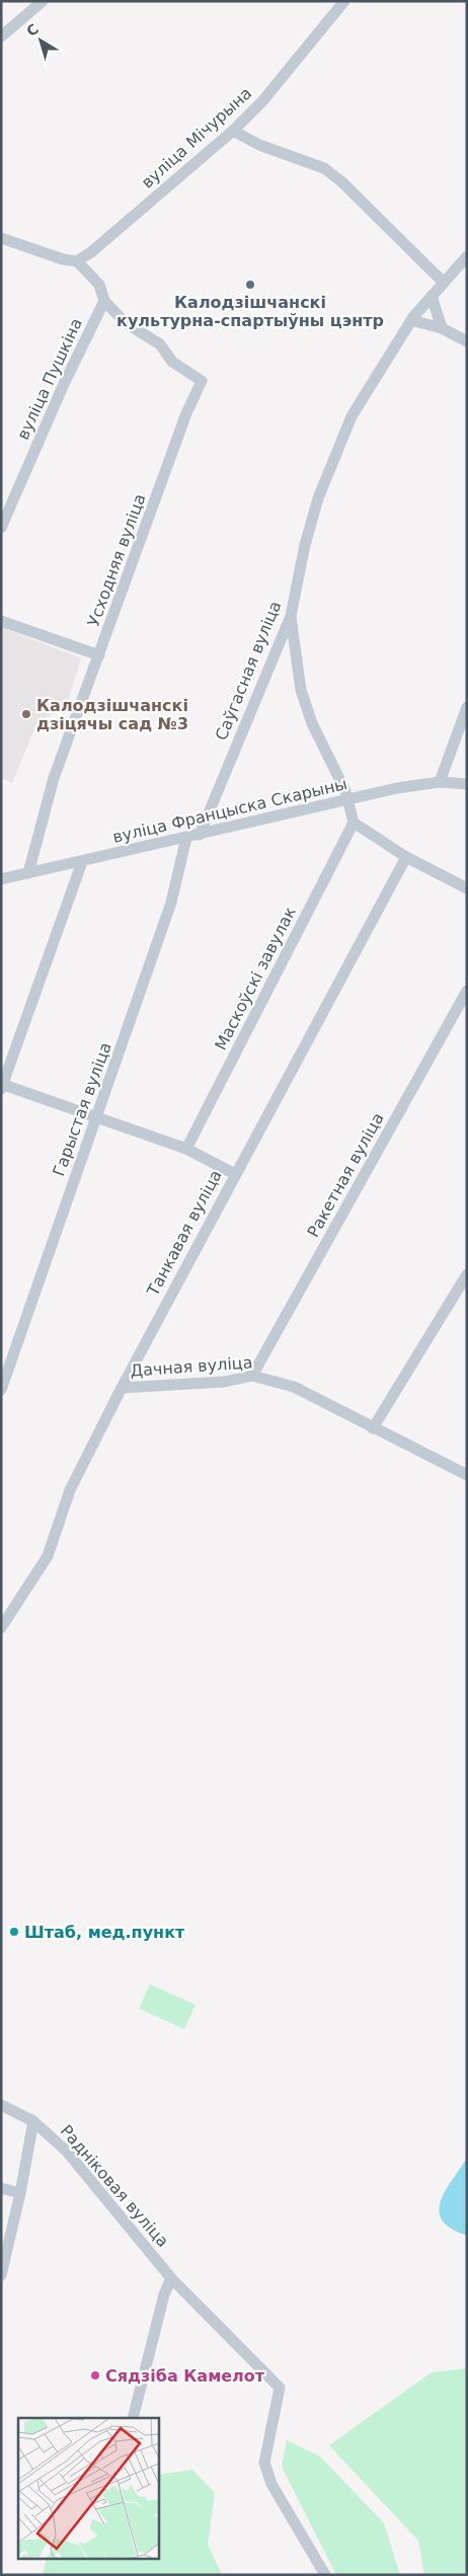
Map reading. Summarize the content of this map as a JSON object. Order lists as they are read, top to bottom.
{
  "streets": {
    "street": [
      "вуліца Мічурына",
      "вуліца Пушкіна",
      "Усходняя вуліца",
      "Саўгасная вуліца",
      "вуліца Францыска Скарыны",
      "Маскоўскі завулак",
      "Гарыстая вуліца",
      "Ракетная вуліца",
      "Танкавая вуліца",
      "Дачная вуліца",
      "Радніковая вуліца"
    ]
  },
  "crossings": [
    ["вуліца Пушкіна", "Усходняя вуліца"],
    ["Усходняя вуліца", "вуліца Францыска Скарыны"],
    ["Саўгасная вуліца", "вуліца Францыска Скарыны"],
    ["вуліца Францыска Скарыны", "Гарыстая вуліца"],
    ["Ракетная вуліца", "Дачная вуліца"],
    ["Танкавая вуліца", "Дачная вуліца"]
  ],
  "places": [
    "Калодзішчанскі культурна-спартыўны цэнтр",
    "Калодзішчанскі дзіцячы сад №3",
    "Штаб, мeд.пункт",
    "Сядзіба Камелот"
  ],
  "north": "top left"
}
